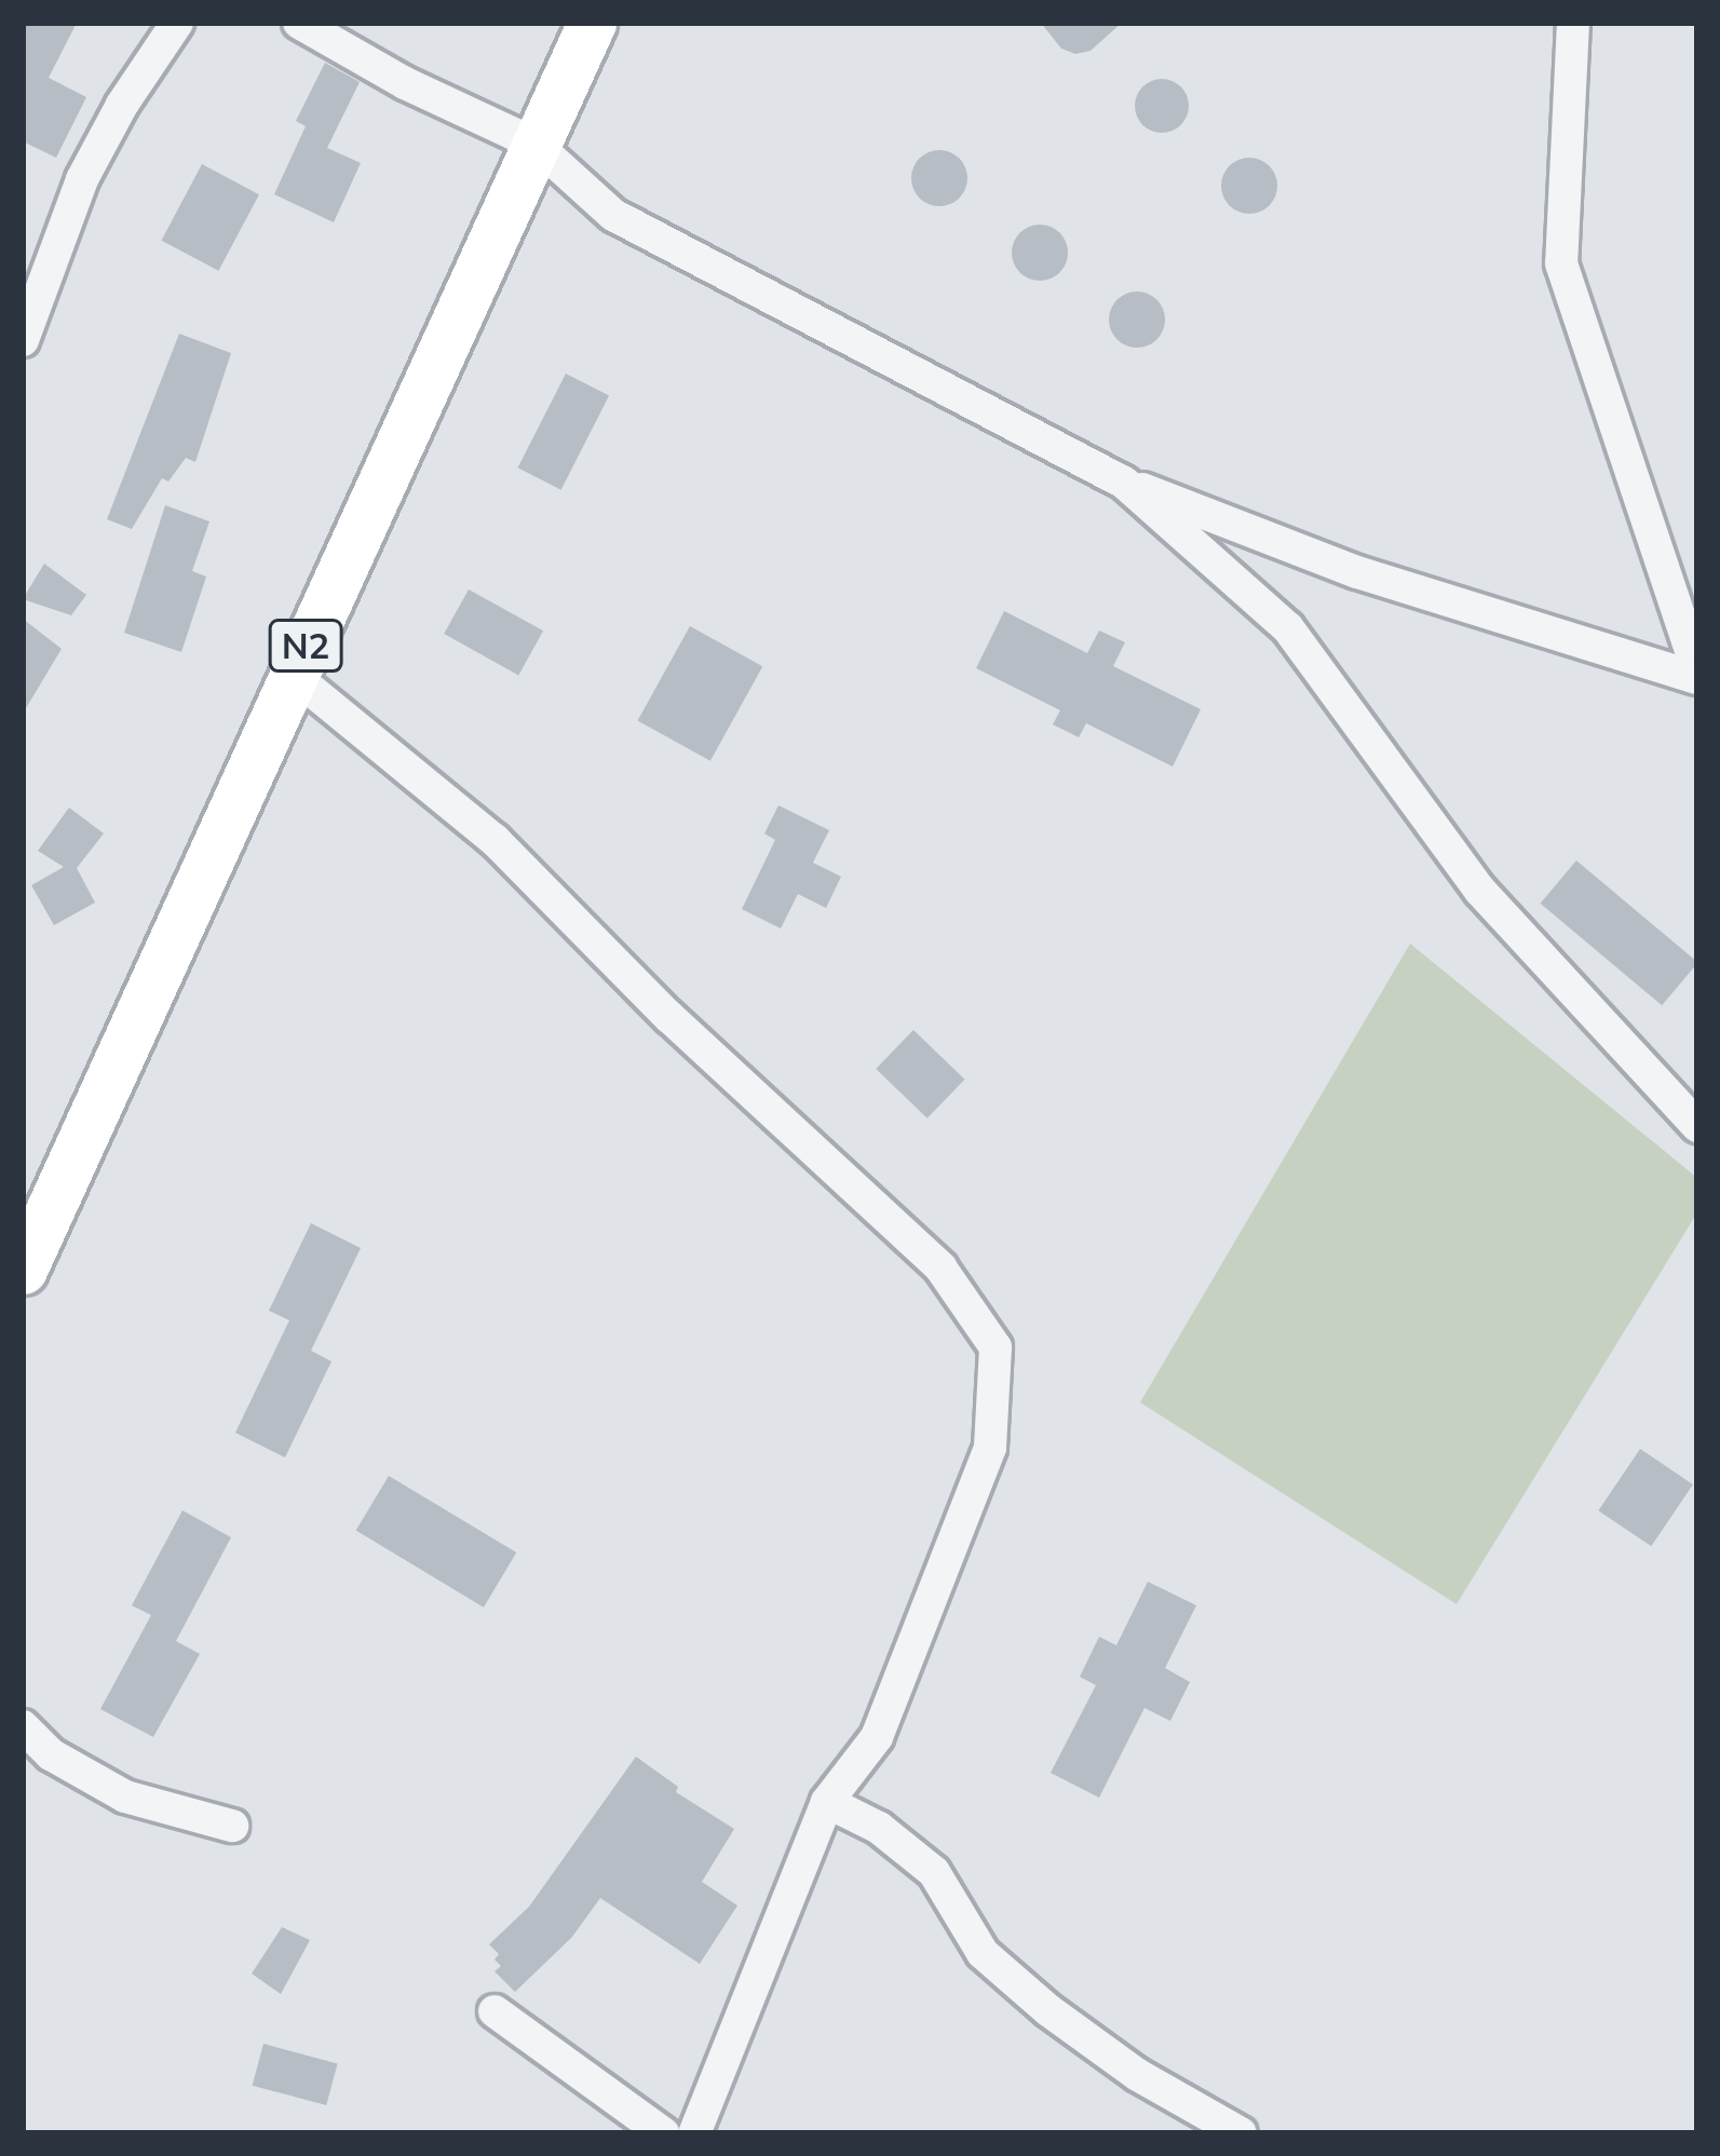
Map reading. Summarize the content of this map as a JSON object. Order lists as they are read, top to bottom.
{
  "streets": {
    "highway": ["N2"]
  }
}
